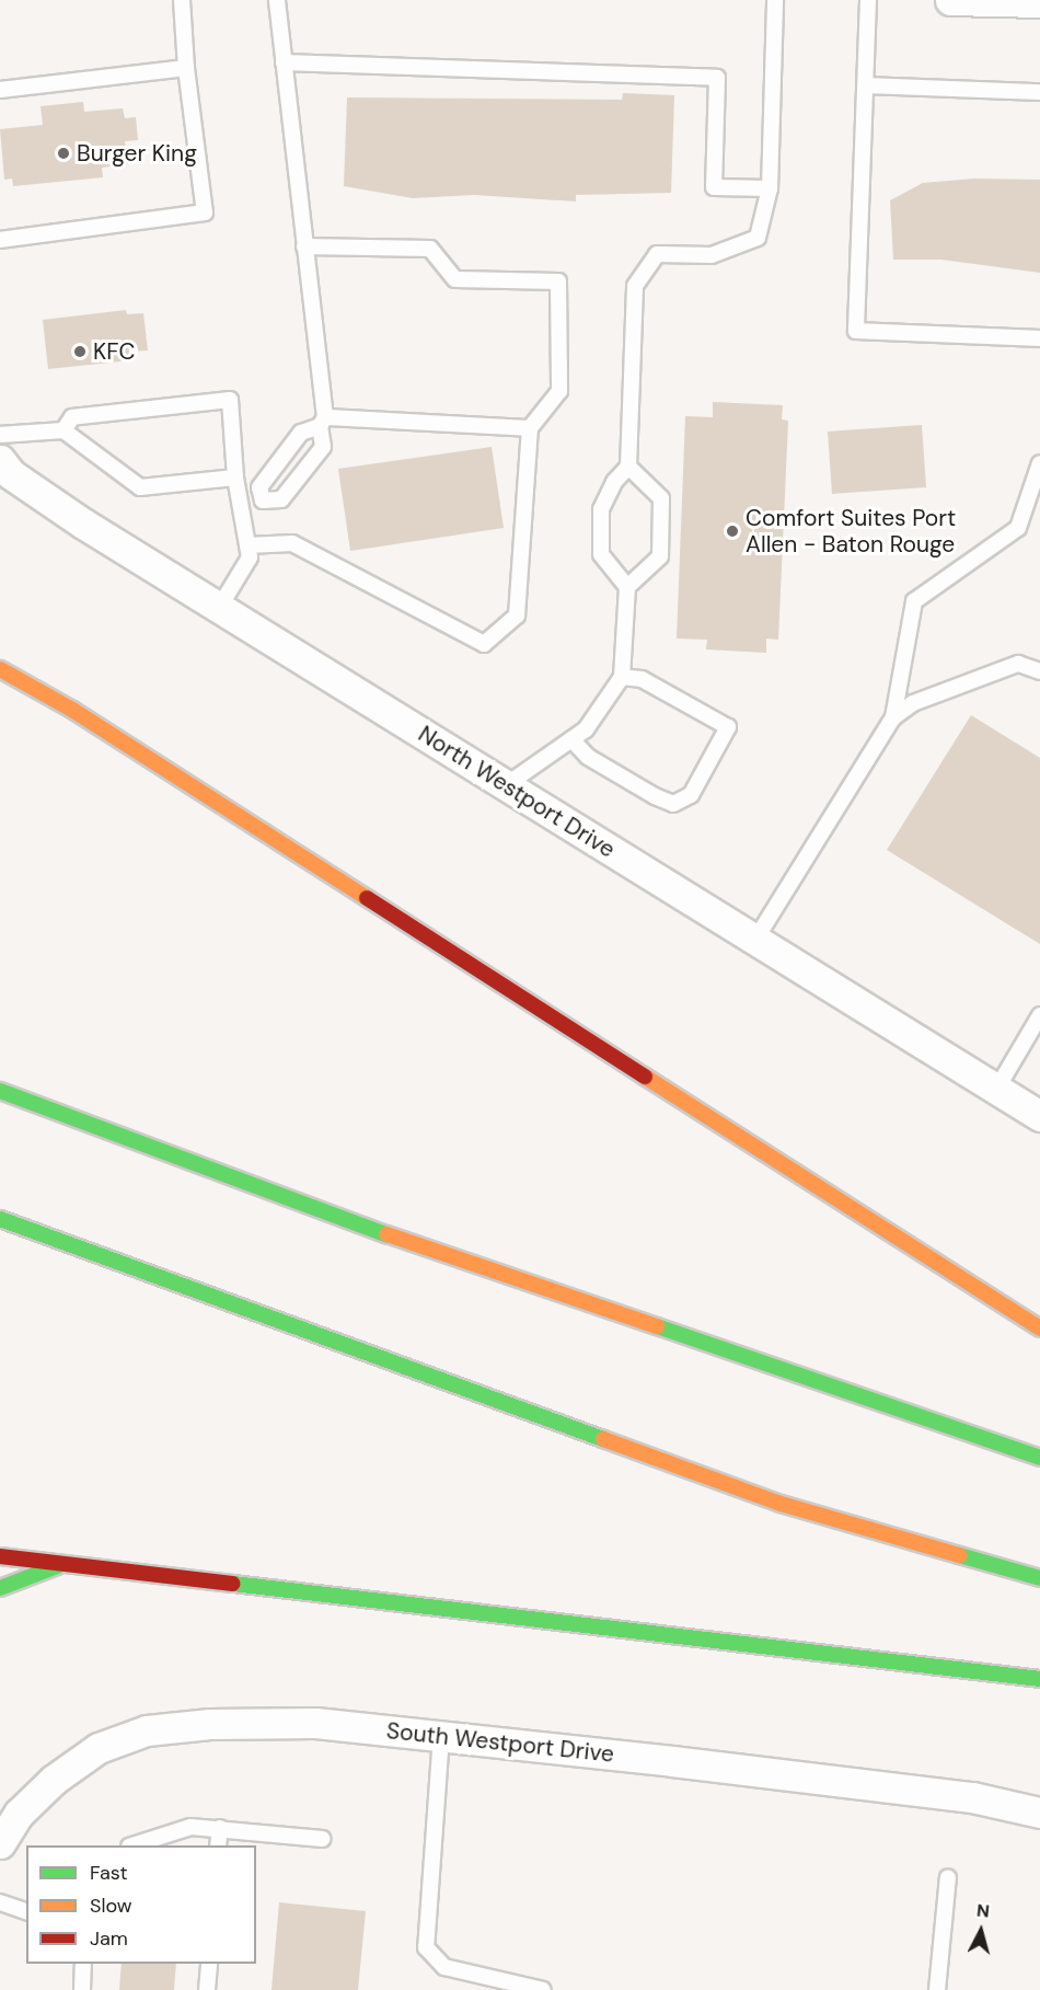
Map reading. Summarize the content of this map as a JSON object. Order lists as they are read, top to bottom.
{
  "streets": {
    "street": ["North Westport Drive", "South Westport Drive"]
  },
  "places": ["Burger King", "KFC", "Comfort Suites Port Allen - Baton Rouge"],
  "legend": ["Fast", "Slow", "Jam"],
  "north": "top"
}
